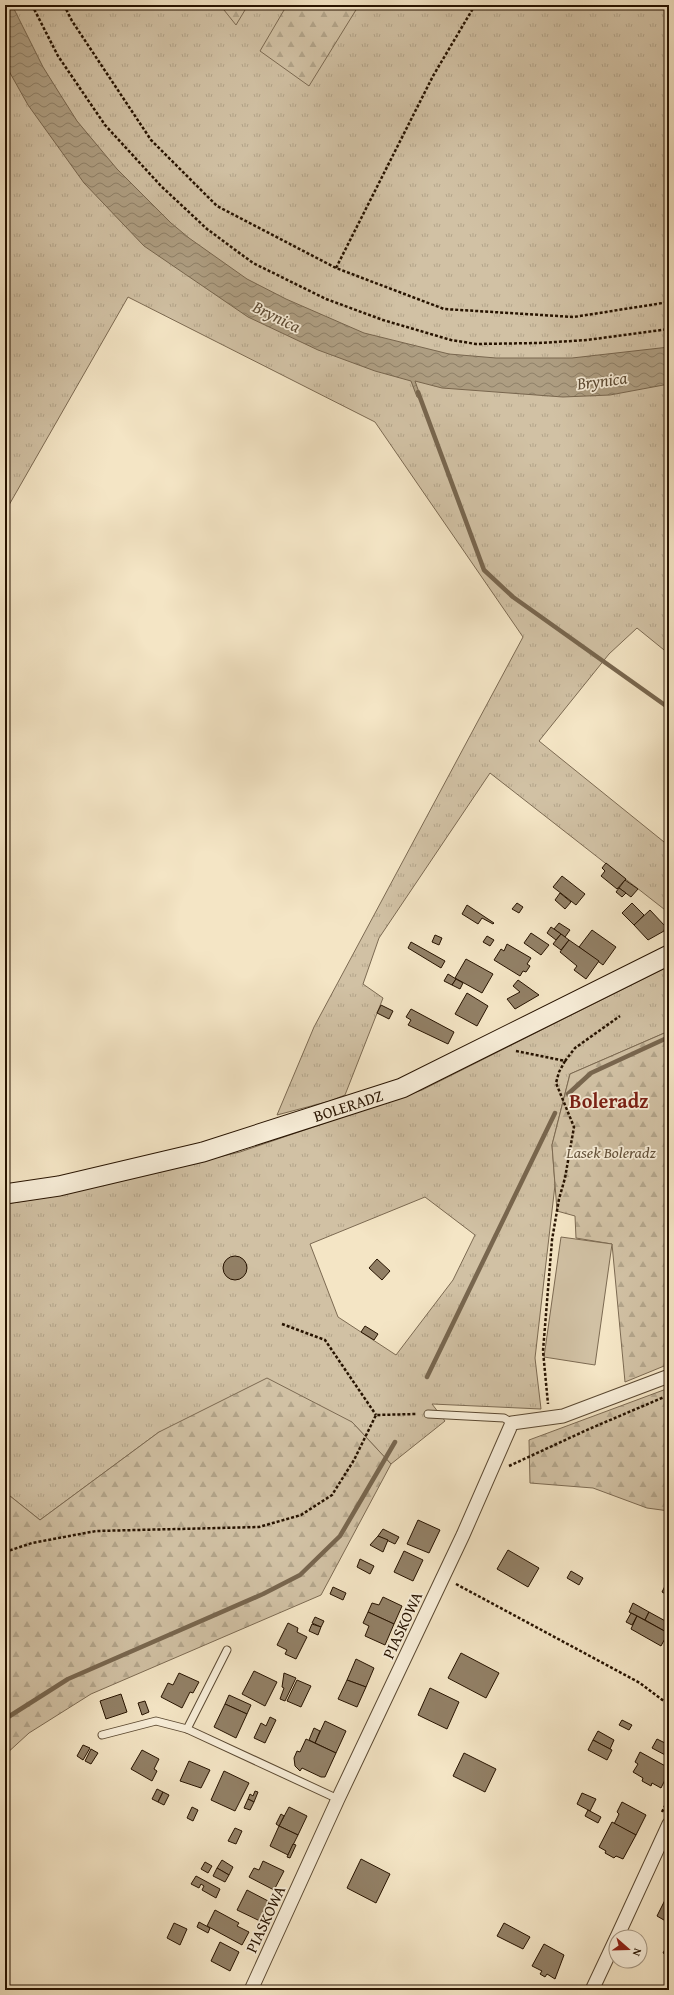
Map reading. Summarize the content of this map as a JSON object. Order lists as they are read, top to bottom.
{
  "streets": {
    "street": ["BOLERADZ", "PIASKOWA"]
  },
  "districts": ["Boleradz"],
  "water": ["Brynica"],
  "parks": ["Lasek Boleradz"],
  "north": "right"
}
